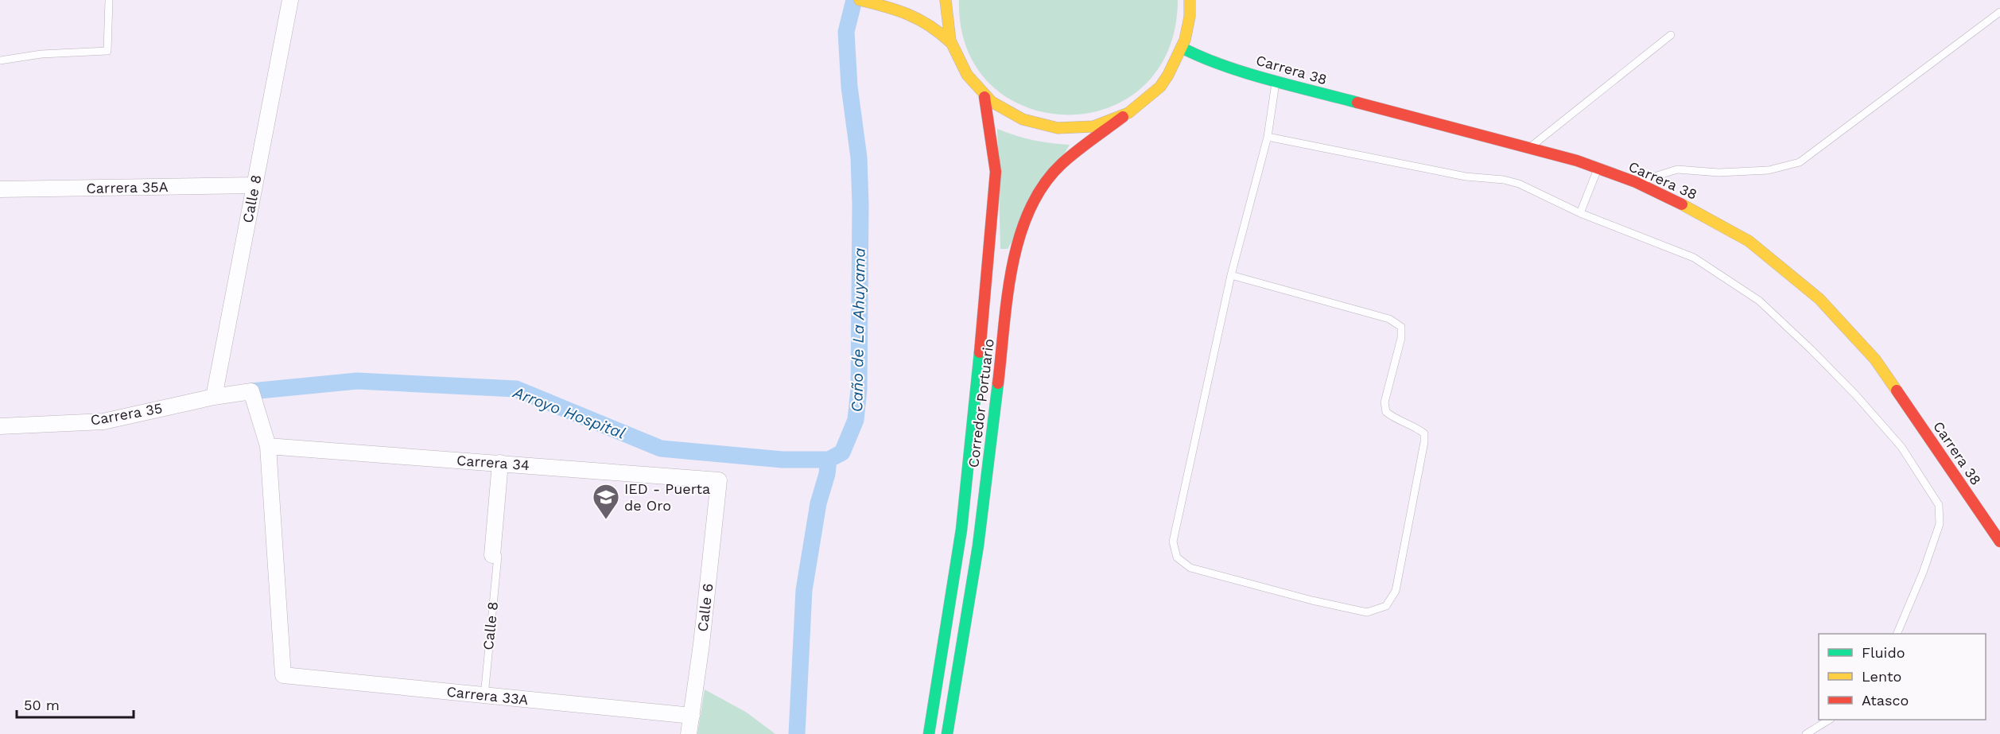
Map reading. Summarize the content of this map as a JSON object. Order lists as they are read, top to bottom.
{
  "streets": {
    "main road": ["Carrera 38", "Corredor Portuario"],
    "street": [
      "Carrera 35A",
      "Calle 8",
      "Carrera 35",
      "Carrera 34",
      "Calle 6",
      "Carrera 33A"
    ]
  },
  "crossings": [
    ["Carrera 35A", "Calle 8"],
    ["Calle 8", "Carrera 35"],
    ["Calle 8", "Carrera 34"],
    ["Calle 8", "Carrera 33A"],
    ["Carrera 35", "Carrera 34"],
    ["Carrera 35", "Carrera 33A"],
    ["Carrera 34", "Calle 6"],
    ["Carrera 34", "Carrera 33A"],
    ["Calle 6", "Carrera 33A"]
  ],
  "water": ["Caño de La Ahuyama", "Arroyo Hospital"],
  "places": {
    "school or university": ["IED - Puerta de Oro"]
  },
  "legend": ["Fluido", "Lento", "Atasco"],
  "scale_bar": "50 m"
}
